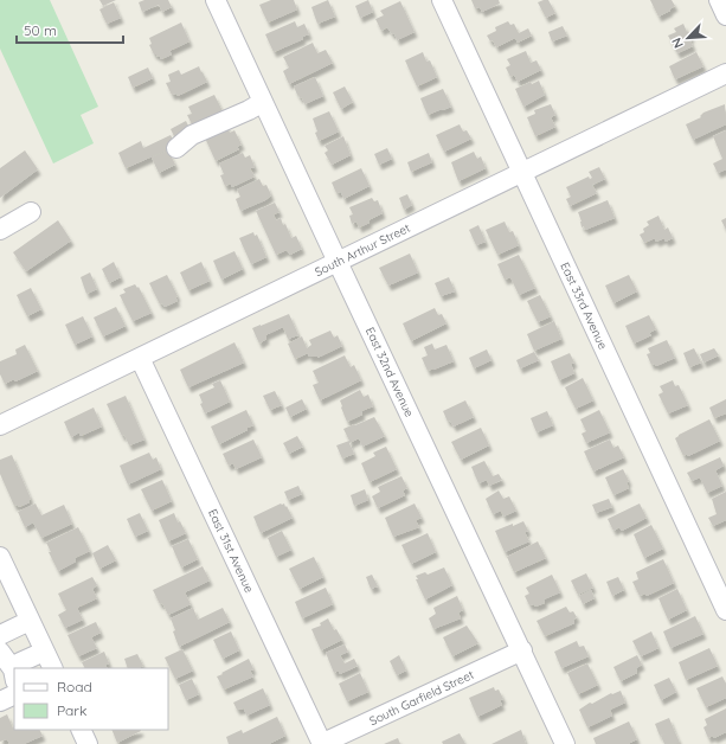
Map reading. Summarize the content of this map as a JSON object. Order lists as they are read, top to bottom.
{
  "streets": {
    "street": [
      "South Arthur Street",
      "East 33rd Avenue",
      "East 32nd Avenue",
      "East 31st Avenue",
      "South Garfield Street"
    ]
  },
  "crossings": [
    ["South Arthur Street", "East 33rd Avenue"],
    ["South Arthur Street", "East 32nd Avenue"],
    ["South Arthur Street", "East 31st Avenue"],
    ["East 32nd Avenue", "South Garfield Street"],
    ["East 31st Avenue", "South Garfield Street"]
  ],
  "legend": ["Road", "Park"],
  "scale_bar": "50 m",
  "north": "bottom left"
}
